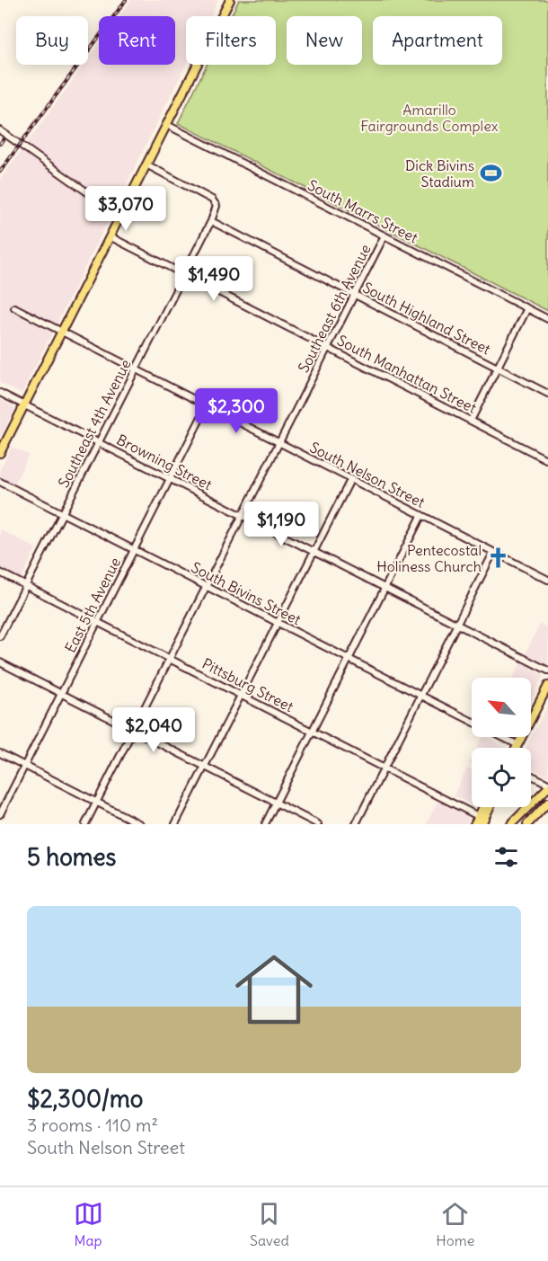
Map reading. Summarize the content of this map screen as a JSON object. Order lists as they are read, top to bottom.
{
  "streets": {
    "street": [
      "South Marrs Street",
      "Southeast 6th Avenue",
      "South Highland Street",
      "South Manhattan Street",
      "Southeast 4th Avenue",
      "Browning Street",
      "South Nelson Street",
      "South Bivins Street",
      "East 5th Avenue",
      "Pittsburg Street"
    ]
  },
  "crossings": [
    ["South Marrs Street", "Southeast 6th Avenue"],
    ["Southeast 6th Avenue", "South Highland Street"],
    ["Southeast 6th Avenue", "South Manhattan Street"],
    ["Southeast 6th Avenue", "Browning Street"],
    ["Southeast 6th Avenue", "South Nelson Street"],
    ["Southeast 6th Avenue", "South Bivins Street"],
    ["Southeast 6th Avenue", "Pittsburg Street"],
    ["South Highland Street", "Southeast 4th Avenue"],
    ["South Manhattan Street", "Southeast 4th Avenue"],
    ["Southeast 4th Avenue", "Browning Street"],
    ["Southeast 4th Avenue", "South Nelson Street"],
    ["Southeast 4th Avenue", "South Bivins Street"],
    ["Southeast 4th Avenue", "Pittsburg Street"],
    ["Browning Street", "East 5th Avenue"],
    ["South Nelson Street", "East 5th Avenue"],
    ["South Bivins Street", "East 5th Avenue"],
    ["East 5th Avenue", "Pittsburg Street"]
  ],
  "parks": ["Amarillo Fairgrounds Complex"],
  "places": {
    "sports": ["Dick Bivins Stadium"],
    "church": ["Pentecostal Holiness Church"]
  },
  "north": "top left",
  "page": {
    "chip": [
      "Buy",
      "Rent",
      "Filters",
      "New",
      "Apartment"
    ],
    "price": [
      "$3,070",
      "$1,490",
      "$2,300",
      "$1,190",
      "$2,040"
    ],
    "heading": "5 homes",
    "list": [
      {
        "name": "$2,300/mo",
        "note": "3 rooms · 110 m² · South Nelson Street"
      }
    ],
    "tabs": ["Map", "Saved", "Home"]
  }
}
